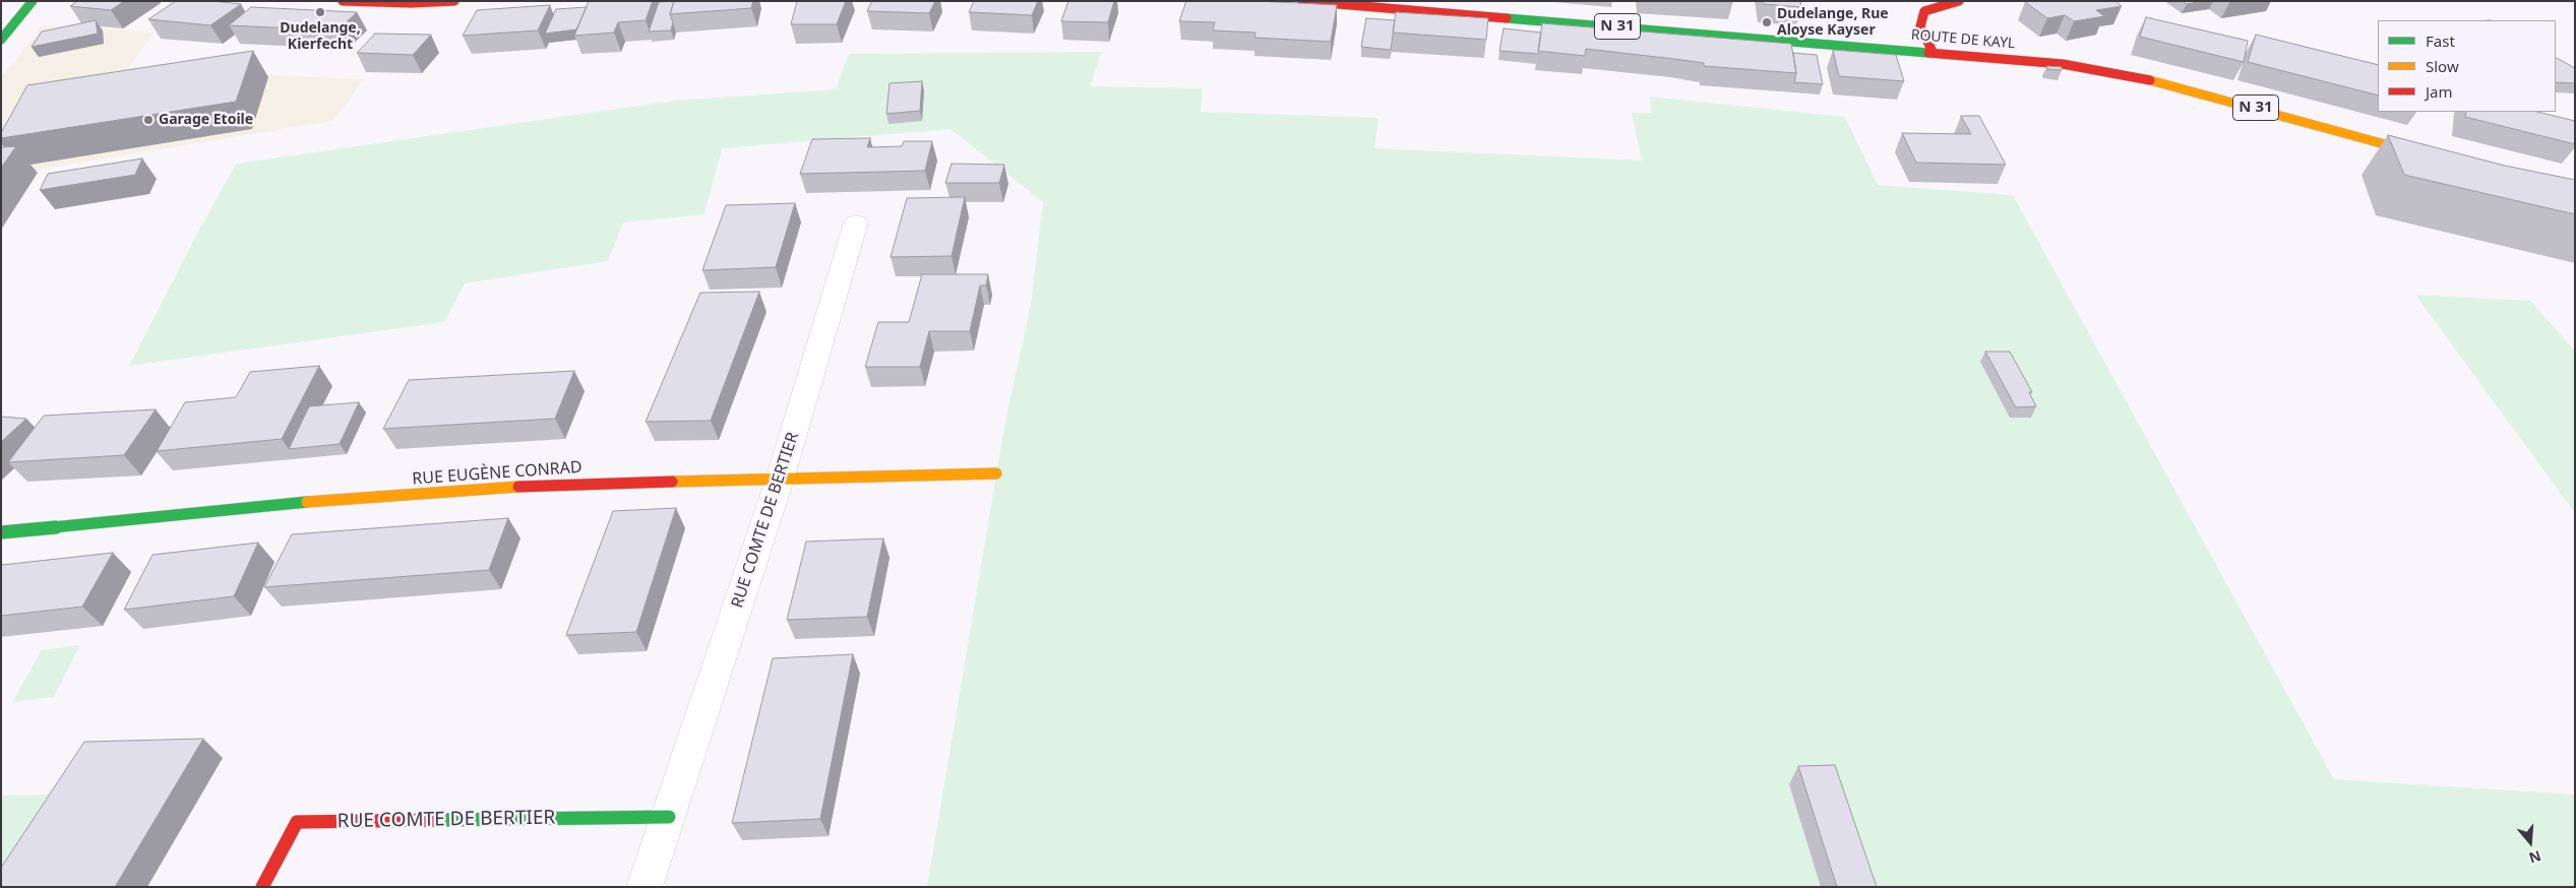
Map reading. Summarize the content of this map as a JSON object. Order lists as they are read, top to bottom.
{
  "streets": {
    "main road": [
      "N 31",
      "ROUTE DE KAYL",
      "RUE EUGÈNE CONRAD",
      "RUE COMTE DE BERTIER"
    ]
  },
  "crossings": [
    ["RUE EUGÈNE CONRAD", "RUE COMTE DE BERTIER"]
  ],
  "places": ["Dudelange, Kierfecht", "Dudelange, Rue Aloyse Kayser", "Garage Etoile"],
  "legend": ["Fast", "Slow", "Jam"],
  "north": "bottom"
}
